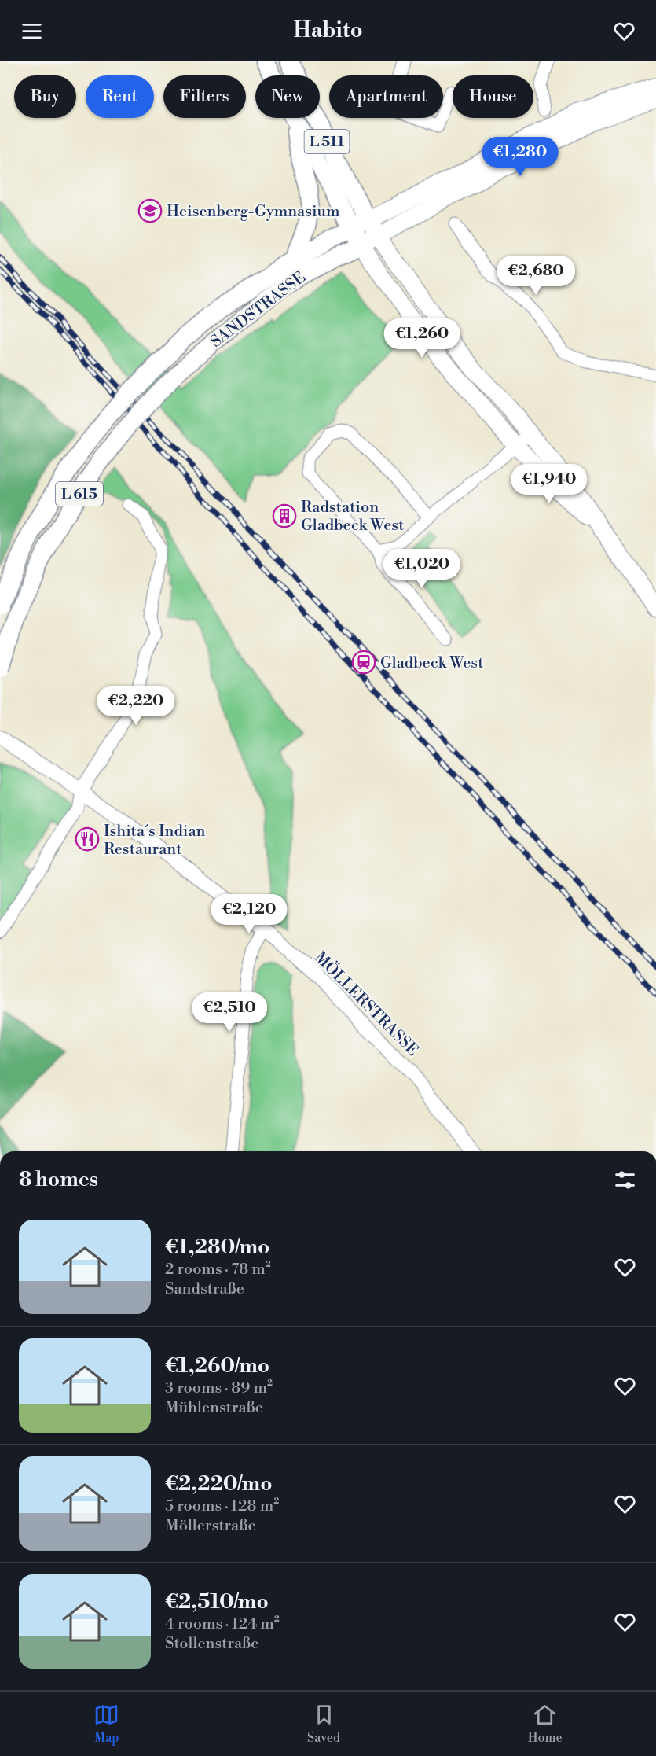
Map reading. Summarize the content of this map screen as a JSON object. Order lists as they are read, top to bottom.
{
  "streets": {
    "main road": ["L 511", "SANDSTRASSE", "L 615"],
    "street": ["MÖLLERSTRASSE"]
  },
  "crossings": [
    ["L 511", "SANDSTRASSE"]
  ],
  "places": {
    "school or university": ["Heisenberg-Gymnasium"],
    "building": ["Radstation Gladbeck West"],
    "station": ["Gladbeck West"],
    "restaurant": ["Ishita´s Indian Restaurant"]
  },
  "page": {
    "header": "Habito",
    "chip": [
      "Buy",
      "Rent",
      "Filters",
      "New",
      "Apartment",
      "House"
    ],
    "price": [
      "€1,280",
      "€2,680",
      "€1,260",
      "€1,940",
      "€1,020",
      "€2,220",
      "€2,120",
      "€2,510"
    ],
    "heading": "8 homes",
    "list": [
      {
        "name": "€1,280/mo",
        "note": "2 rooms · 78 m² · Sandstraße"
      },
      {
        "name": "€1,260/mo",
        "note": "3 rooms · 89 m² · Mühlenstraße"
      },
      {
        "name": "€2,220/mo",
        "note": "5 rooms · 128 m² · Möllerstraße"
      },
      {
        "name": "€2,510/mo",
        "note": "4 rooms · 124 m² · Stollenstraße"
      }
    ],
    "tabs": ["Map", "Saved", "Home"]
  }
}
